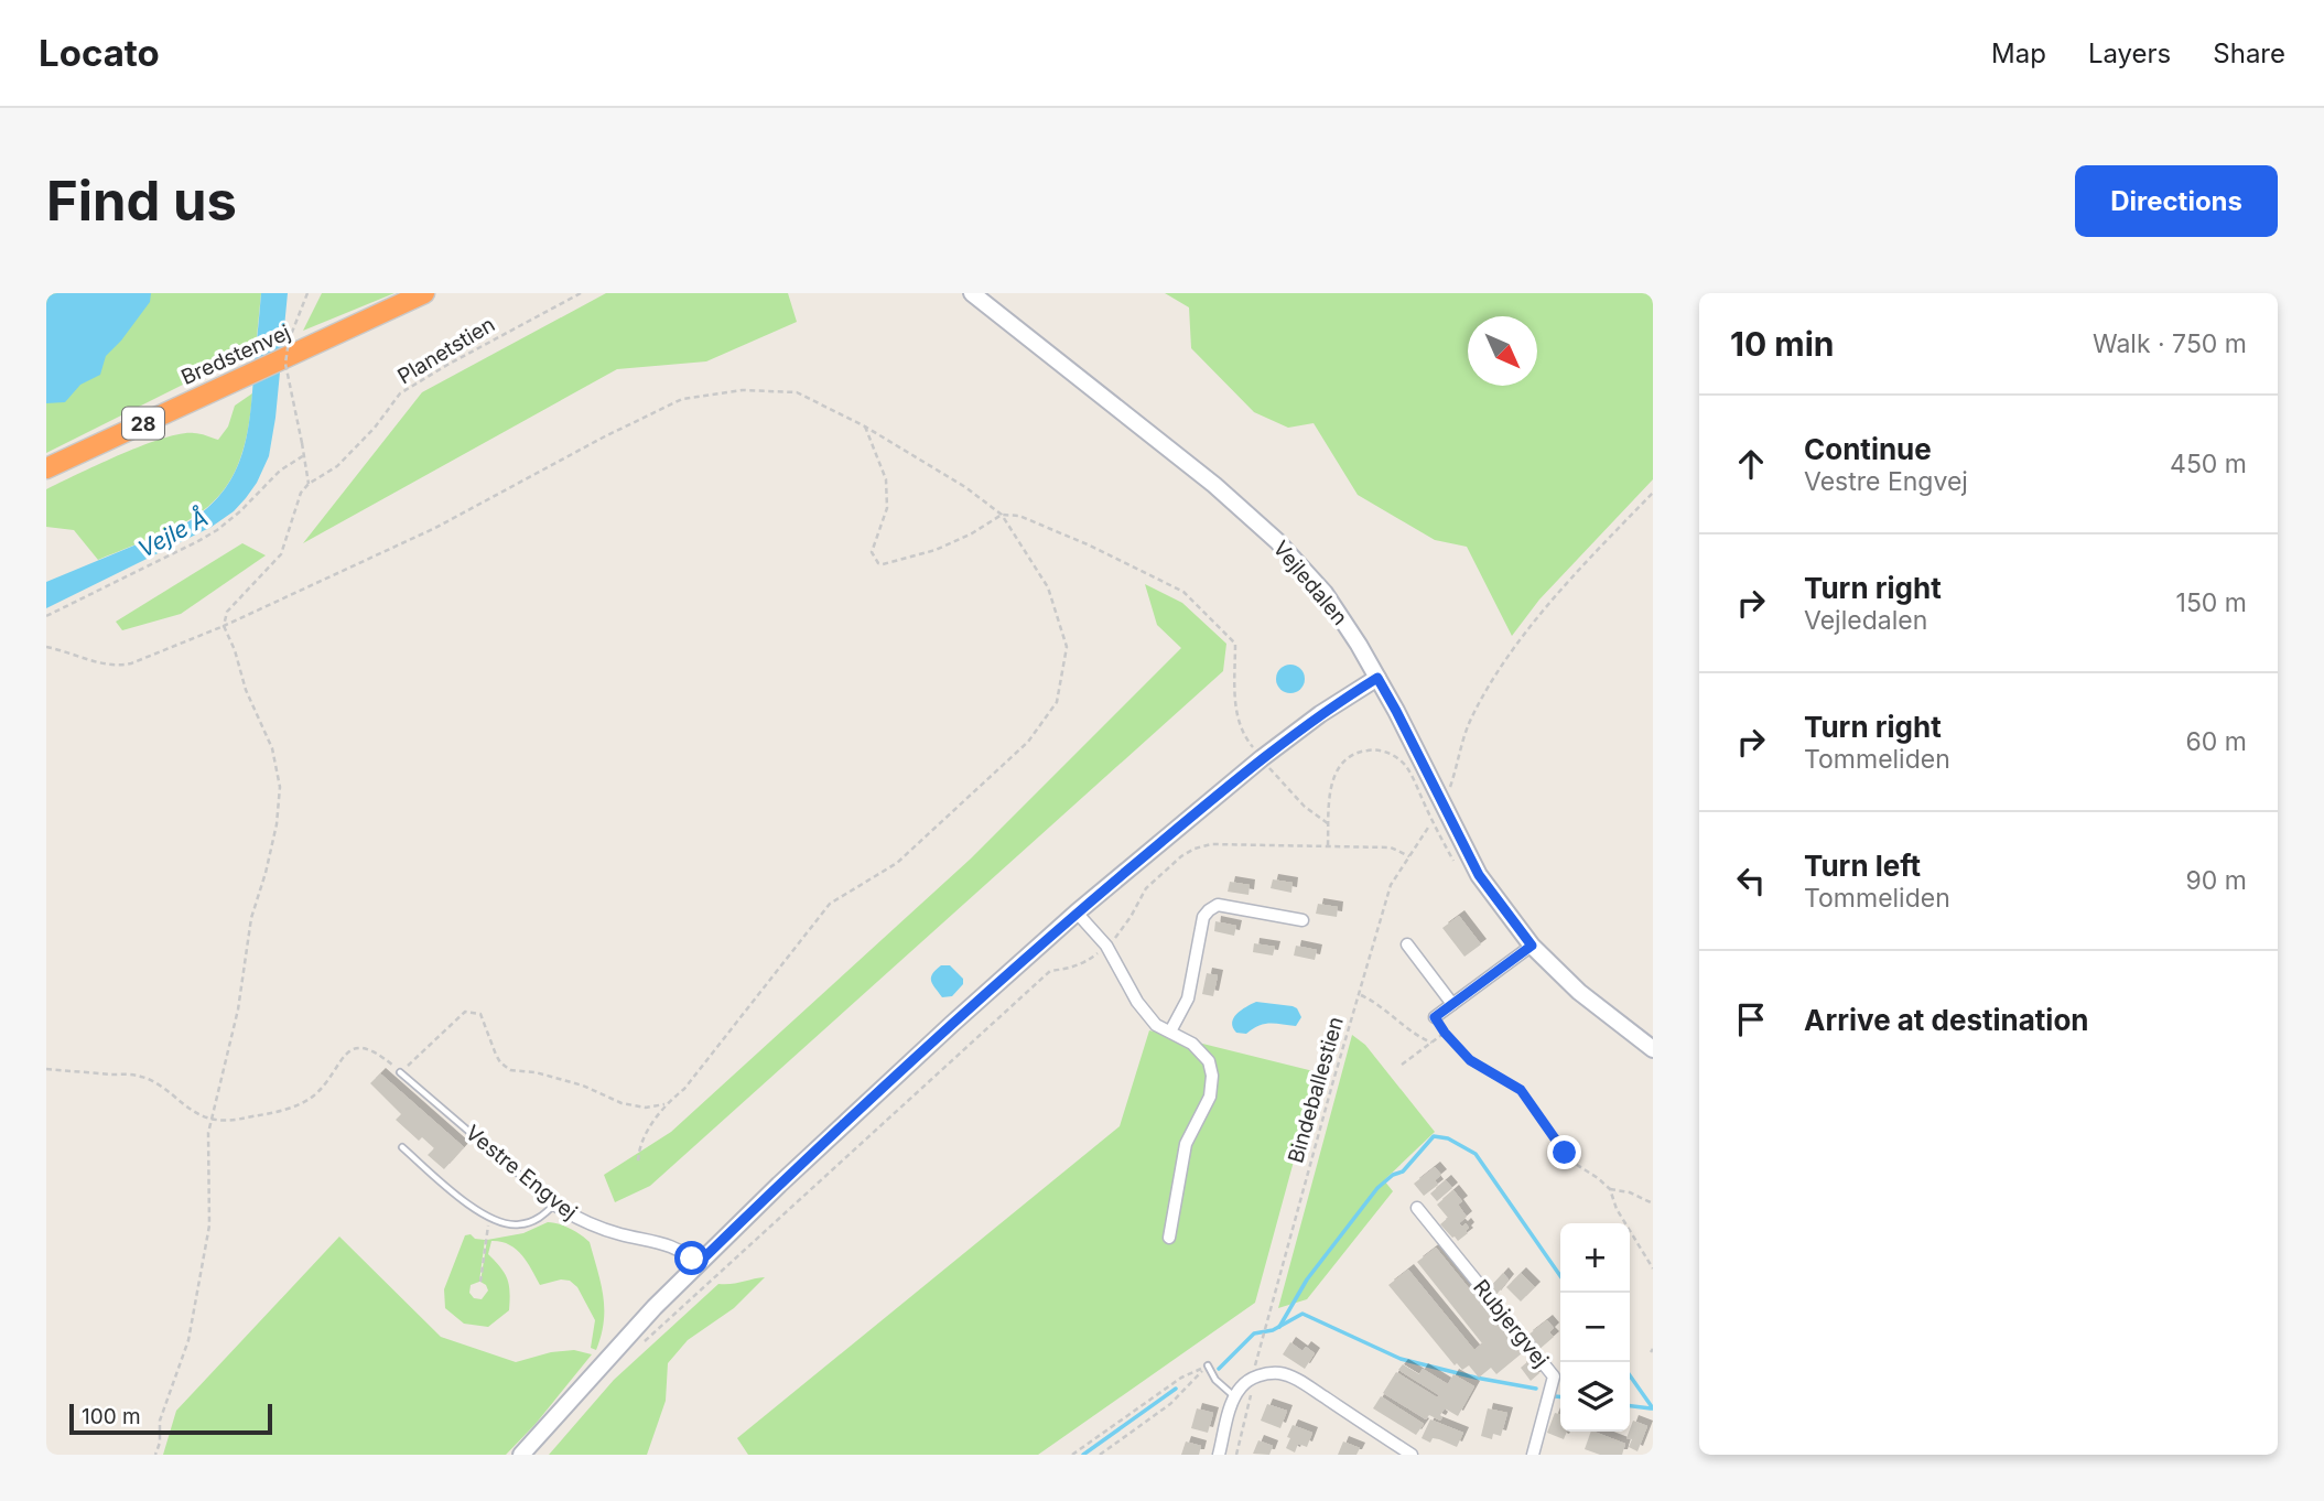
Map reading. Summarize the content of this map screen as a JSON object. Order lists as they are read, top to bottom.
{
  "streets": {
    "highway": ["Bredstenvej", "28"],
    "street": ["Vejledalen", "Vestre Engvej", "Rubjergvej"],
    "path": ["Planetstien", "Bindeballestien"]
  },
  "water": ["Vejle Å"],
  "scale_bar": "100 m",
  "north": "bottom right",
  "page": {
    "header": "Locato",
    "nav": ["Map", "Layers", "Share"],
    "buttons": "Directions",
    "title": "Find us",
    "heading": ["10 min", "Walk · 750 m"],
    "list": [
      ["Continue", "Vestre Engvej", "450 m"],
      ["Turn right", "Vejledalen", "150 m"],
      ["Turn right", "Tommeliden", "60 m"],
      ["Turn left", "Tommeliden", "90 m"],
      "Arrive at destination"
    ],
    "map_buttons": ["+", "−"],
    "scale": "100 m"
  }
}
